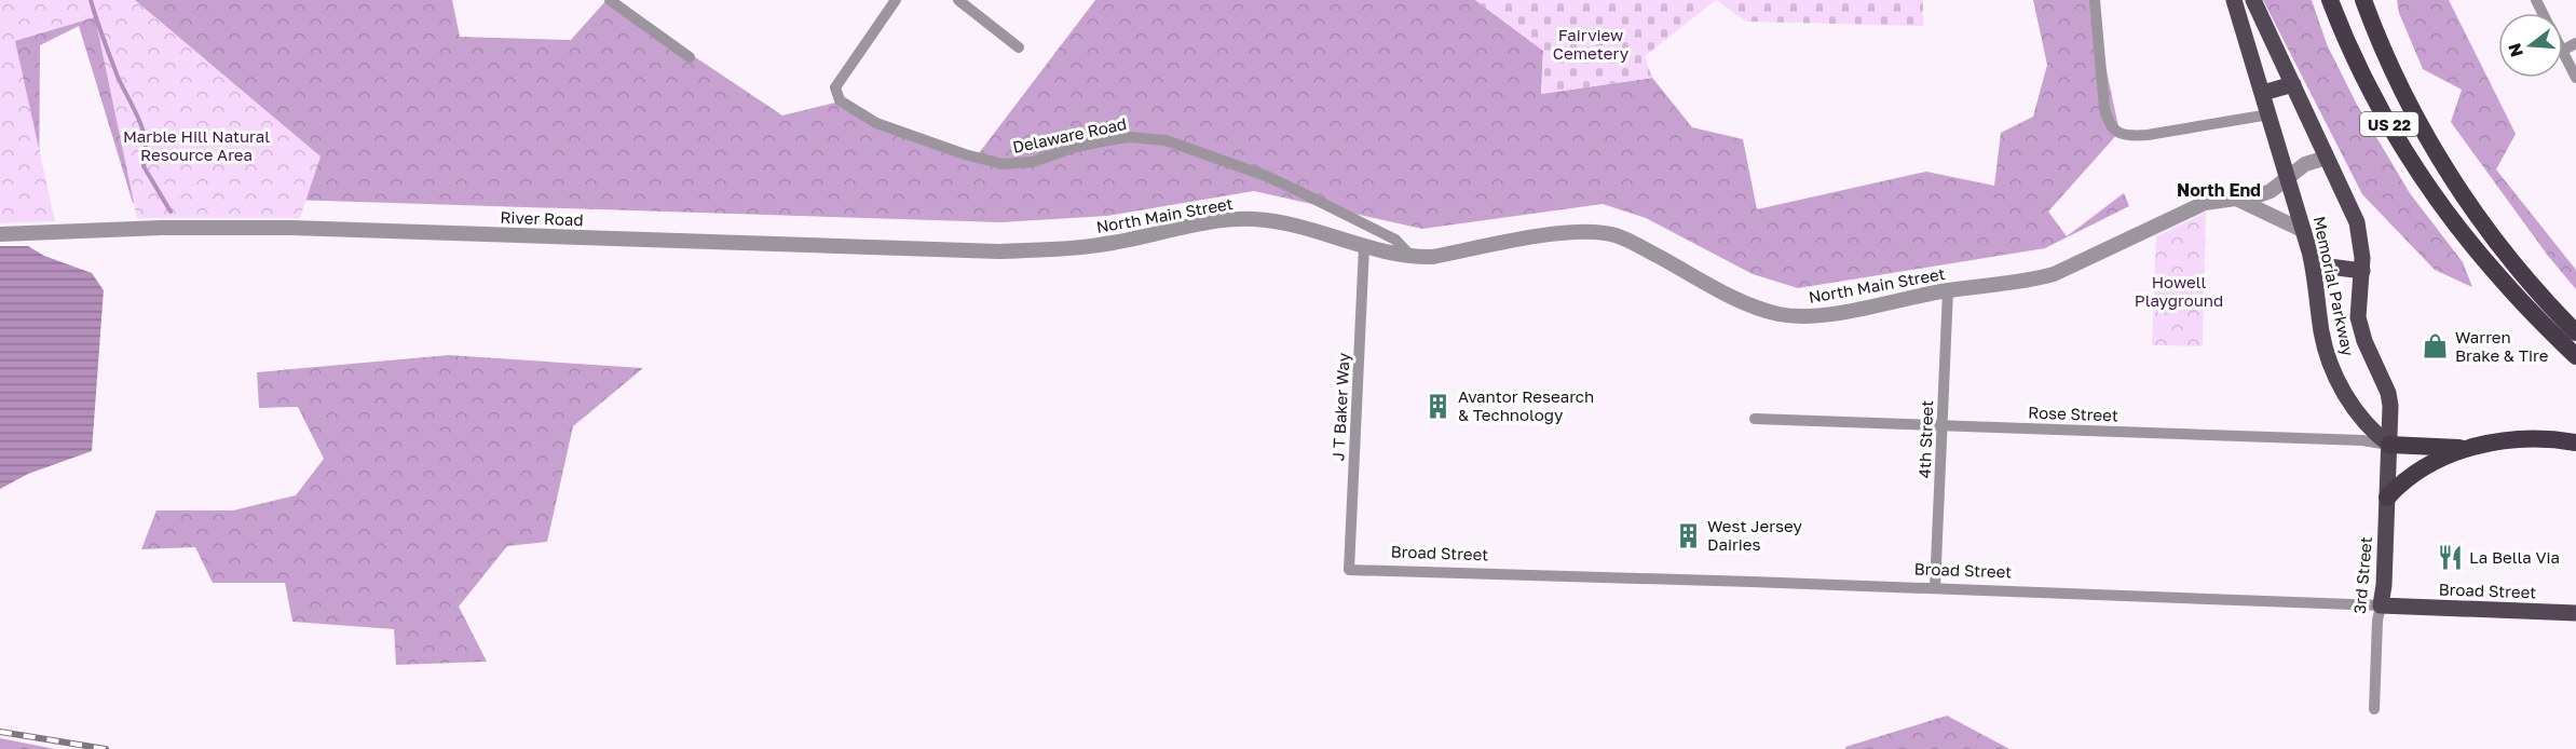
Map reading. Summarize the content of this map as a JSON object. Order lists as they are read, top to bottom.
{
  "streets": {
    "highway": ["US 22"],
    "main road": ["Memorial Parkway", "Broad Street", "3rd Street"],
    "street": [
      "Delaware Road",
      "North Main Street",
      "River Road",
      "J T Baker Way",
      "Rose Street",
      "4th Street"
    ]
  },
  "crossings": [
    ["Delaware Road", "North Main Street"],
    ["North Main Street", "River Road"],
    ["North Main Street", "Memorial Parkway"],
    ["North Main Street", "J T Baker Way"],
    ["North Main Street", "4th Street"],
    ["Memorial Parkway", "Rose Street"],
    ["Memorial Parkway", "3rd Street"],
    ["J T Baker Way", "Broad Street"],
    ["Rose Street", "4th Street"],
    ["Rose Street", "3rd Street"],
    ["4th Street", "Broad Street"],
    ["Broad Street", "3rd Street"]
  ],
  "districts": ["North End"],
  "parks": ["Fairview Cemetery", "Marble Hill Natural Resource Area", "Howell Playground"],
  "places": {
    "shop": ["Warren Brake & Tire"],
    "building": ["Avantor Research & Technology", "West Jersey Dairies"],
    "restaurant": ["La Bella Via"]
  },
  "north": "left"
}
